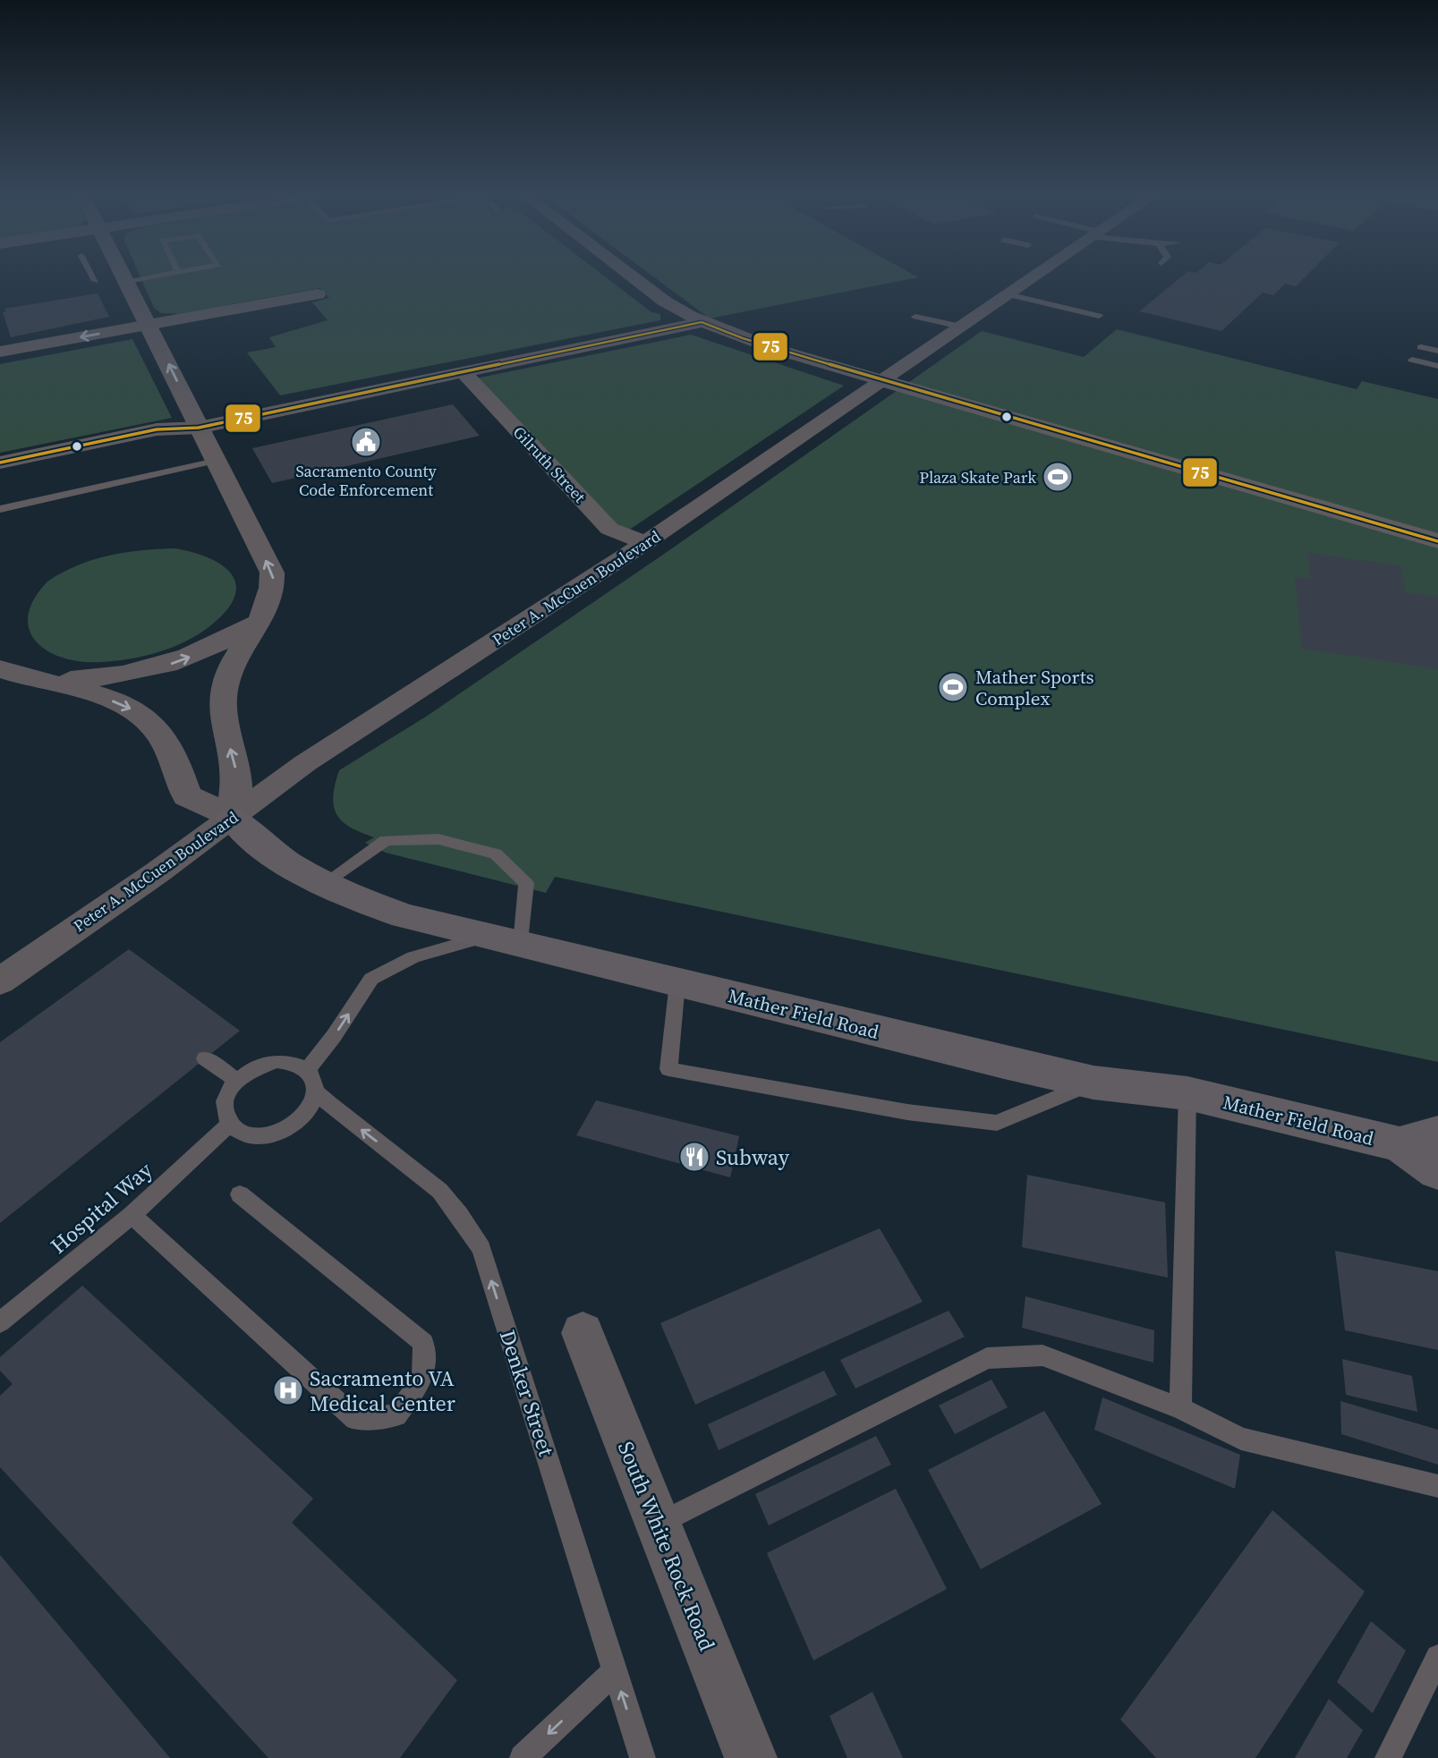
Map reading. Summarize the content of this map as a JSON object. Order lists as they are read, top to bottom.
{
  "streets": {
    "main road": ["Mather Field Road"],
    "street": ["Gilruth Street", "Peter A. McCuen Boulevard", "South White Rock Road"],
    "lane": ["Hospital Way", "Denker Street"]
  },
  "crossings": [
    ["Gilruth Street", "Peter A. McCuen Boulevard"],
    ["Peter A. McCuen Boulevard", "Mather Field Road"],
    ["Hospital Way", "Denker Street"]
  ],
  "one_way": ["Denker Street"],
  "places": {
    "public building": ["Sacramento County Code Enforcement"],
    "sports": ["Plaza Skate Park", "Mather Sports Complex"],
    "restaurant": ["Subway"],
    "hospital": ["Sacramento VA Medical Center"]
  },
  "lines": ["transit line 75"]
}
